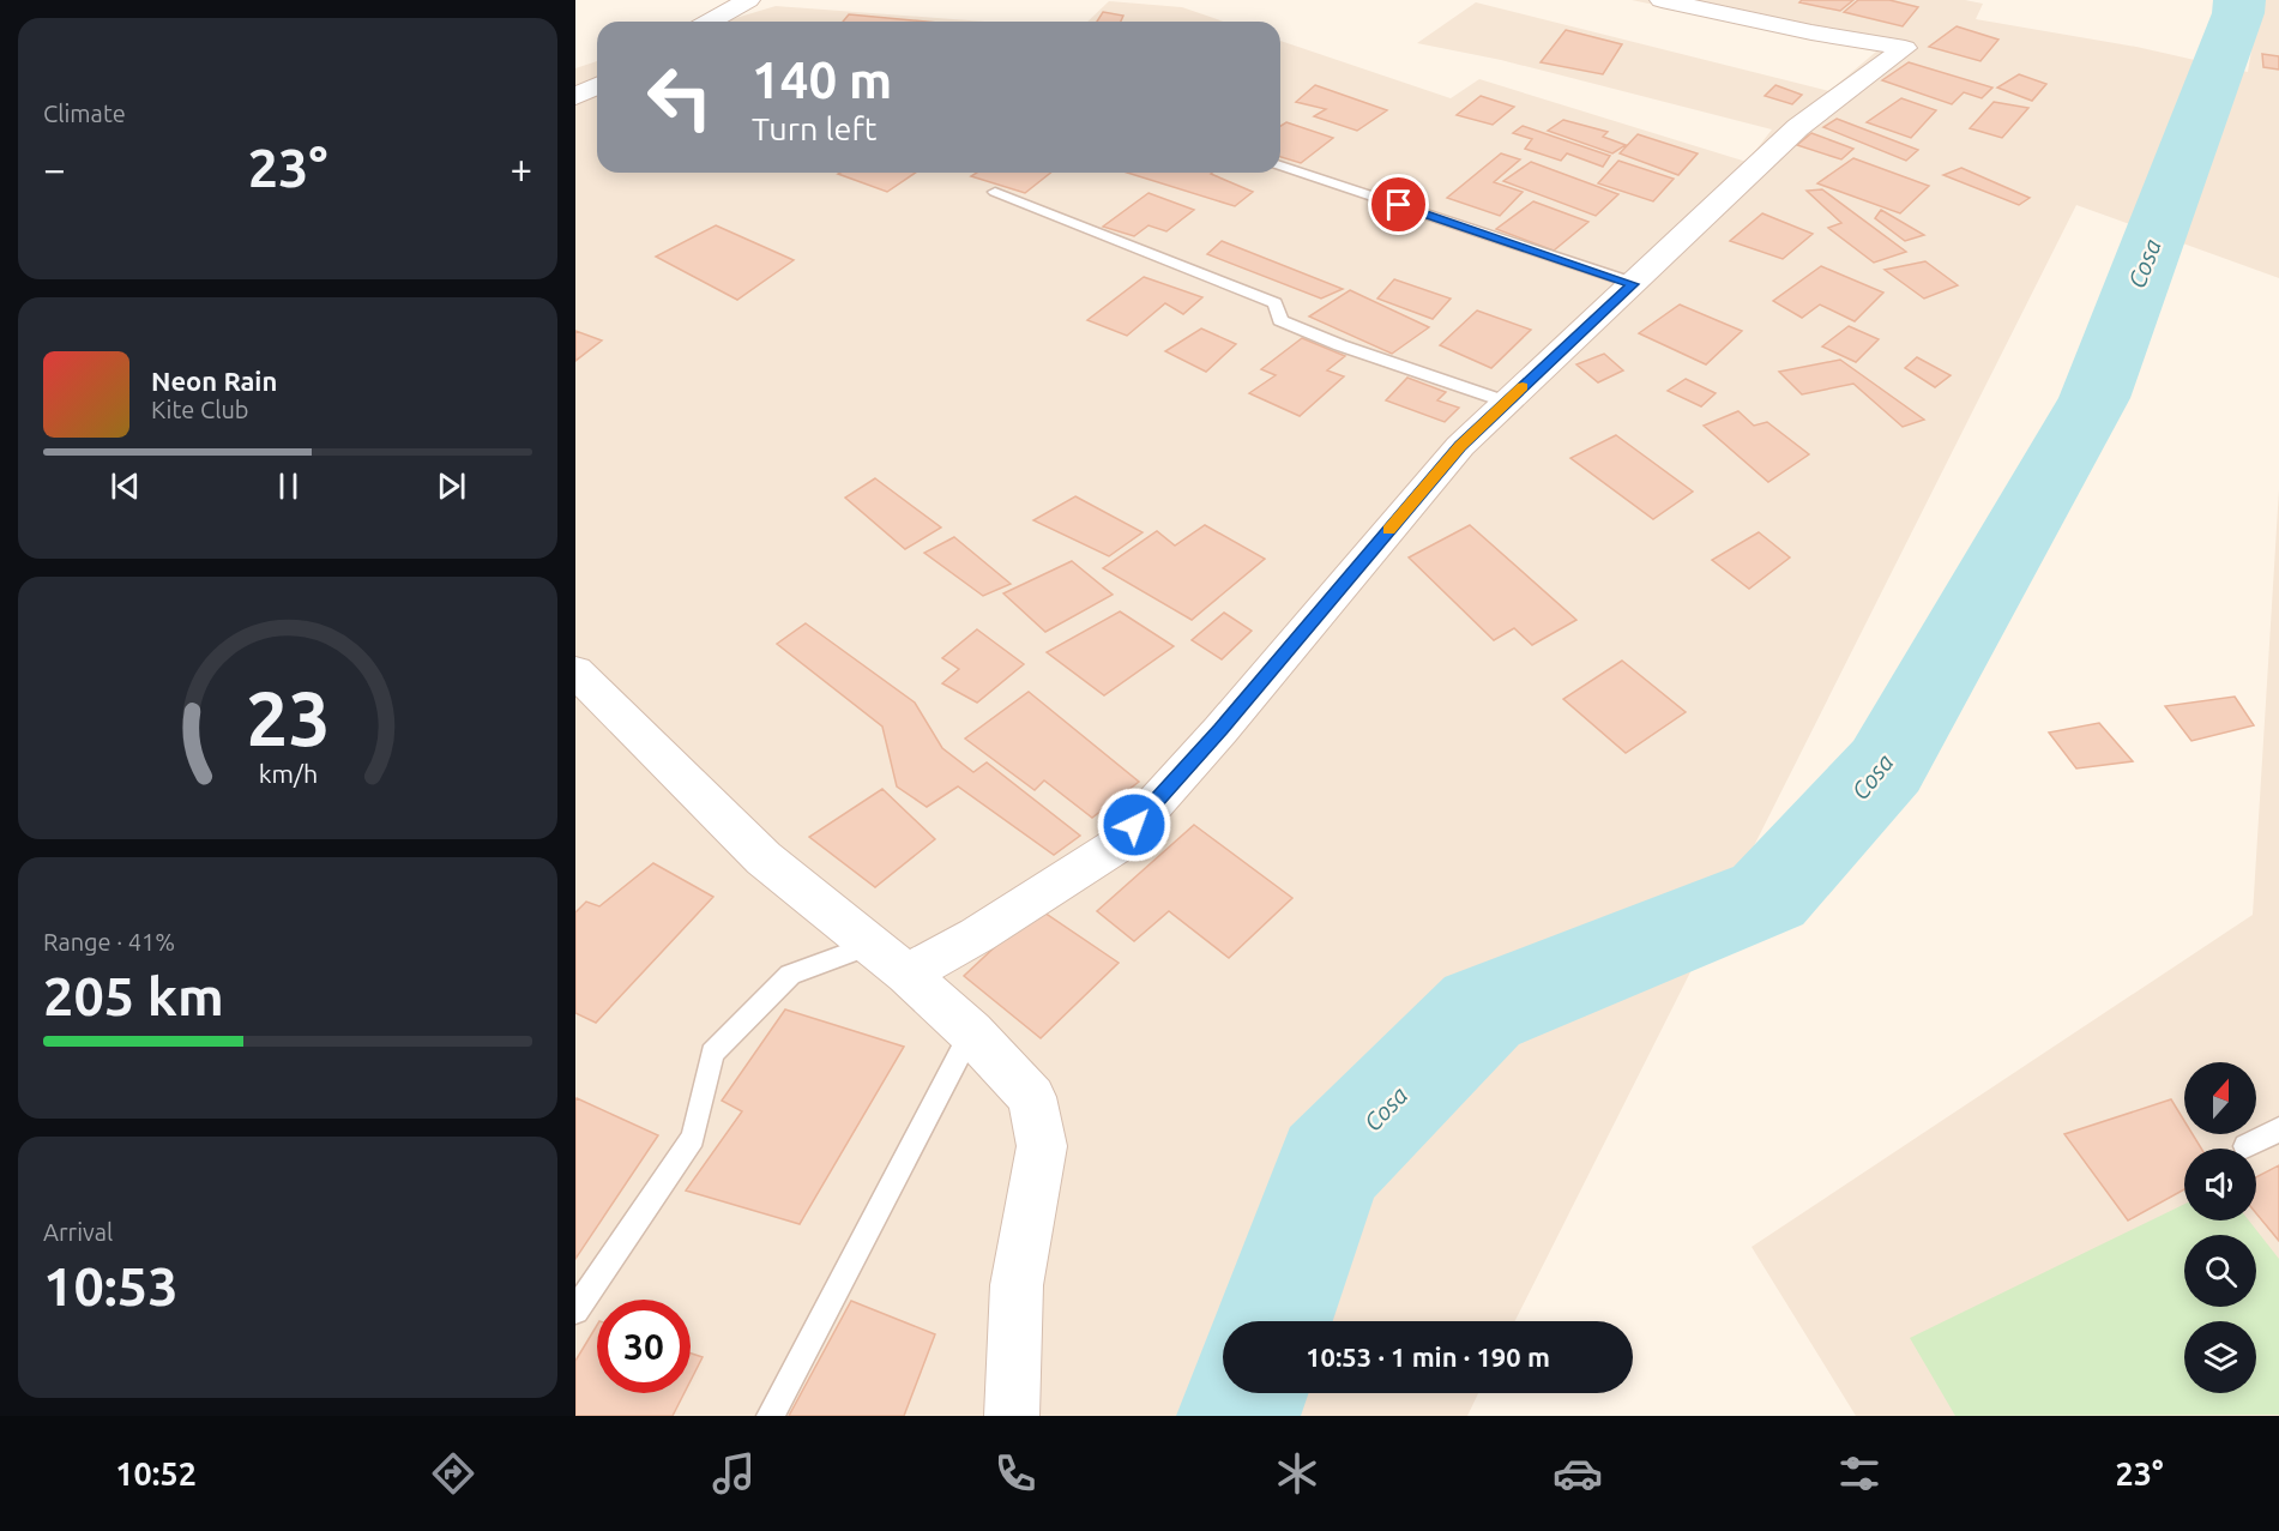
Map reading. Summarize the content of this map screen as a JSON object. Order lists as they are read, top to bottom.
{
  "water": ["Cosa"],
  "north": "top",
  "page": {
    "tile": [
      "Climate",
      ["Range · 41%", "205 km"],
      ["Arrival", "10:53"]
    ],
    "turn": ["140 m", "Turn left"],
    "heat": ["−", "23°", "+"],
    "song": ["Neon Rain", "Kite Club"],
    "limit": "30",
    "trip": "10:53 · 1 min · 190 m",
    "tabs": ["10:52", "23°"],
    "gauge": ["23", "km/h"]
  }
}
